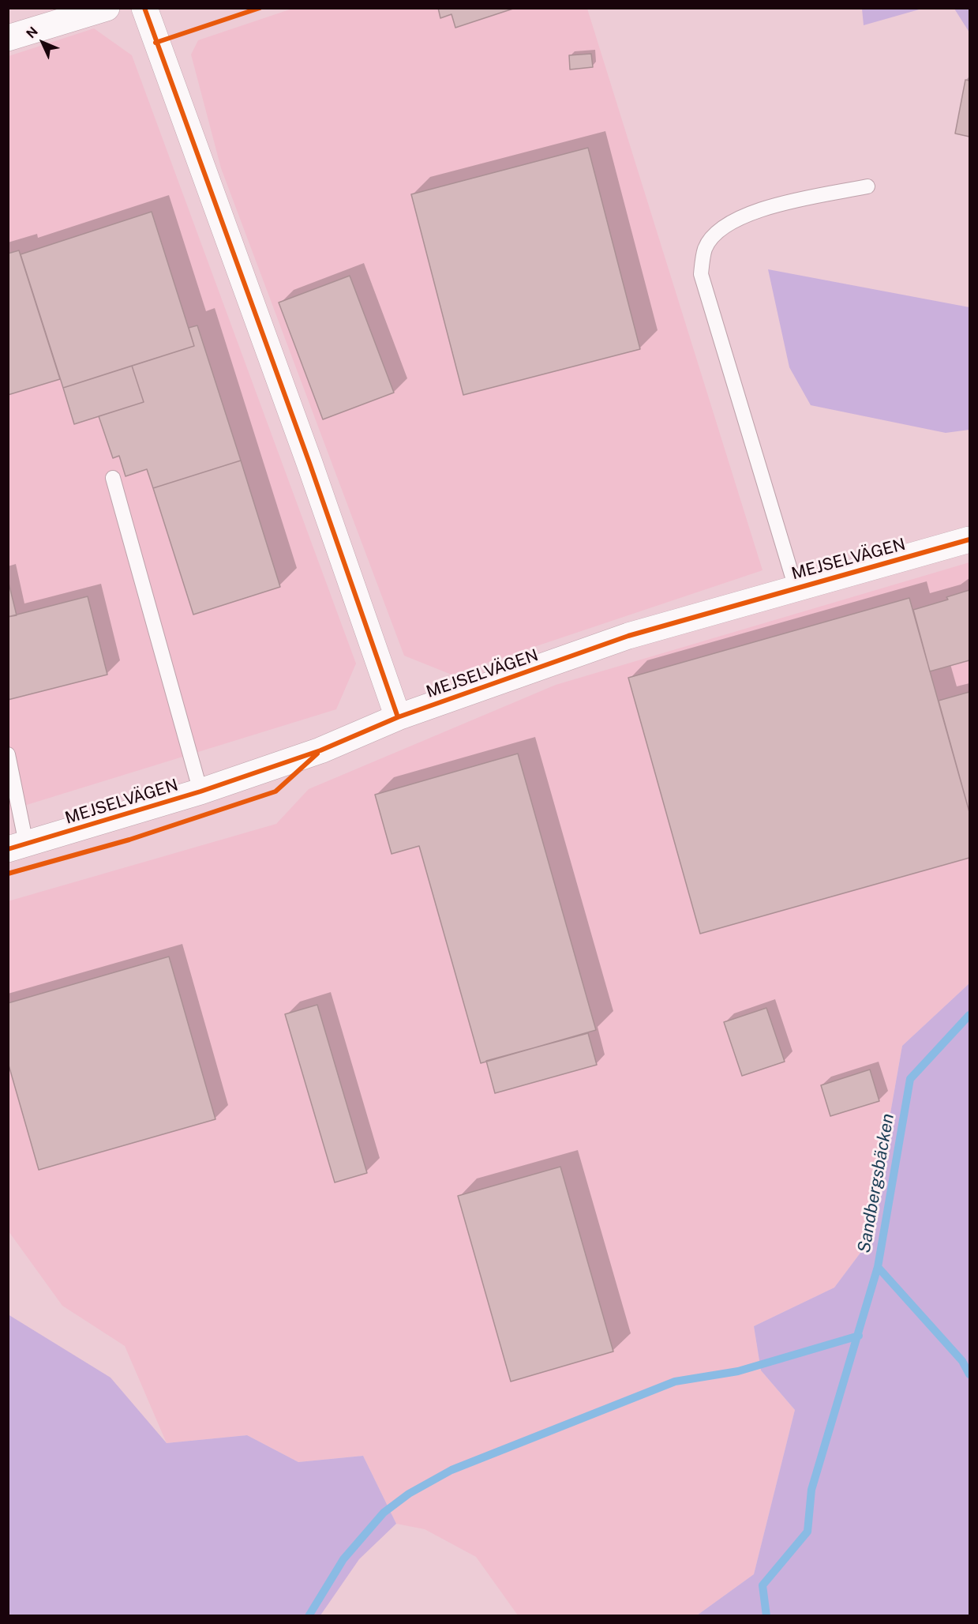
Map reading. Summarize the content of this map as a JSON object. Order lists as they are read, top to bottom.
{
  "streets": {
    "main road": ["MEJSELVÄGEN"]
  },
  "water": ["Sandbergsbäcken"],
  "north": "top left"
}
